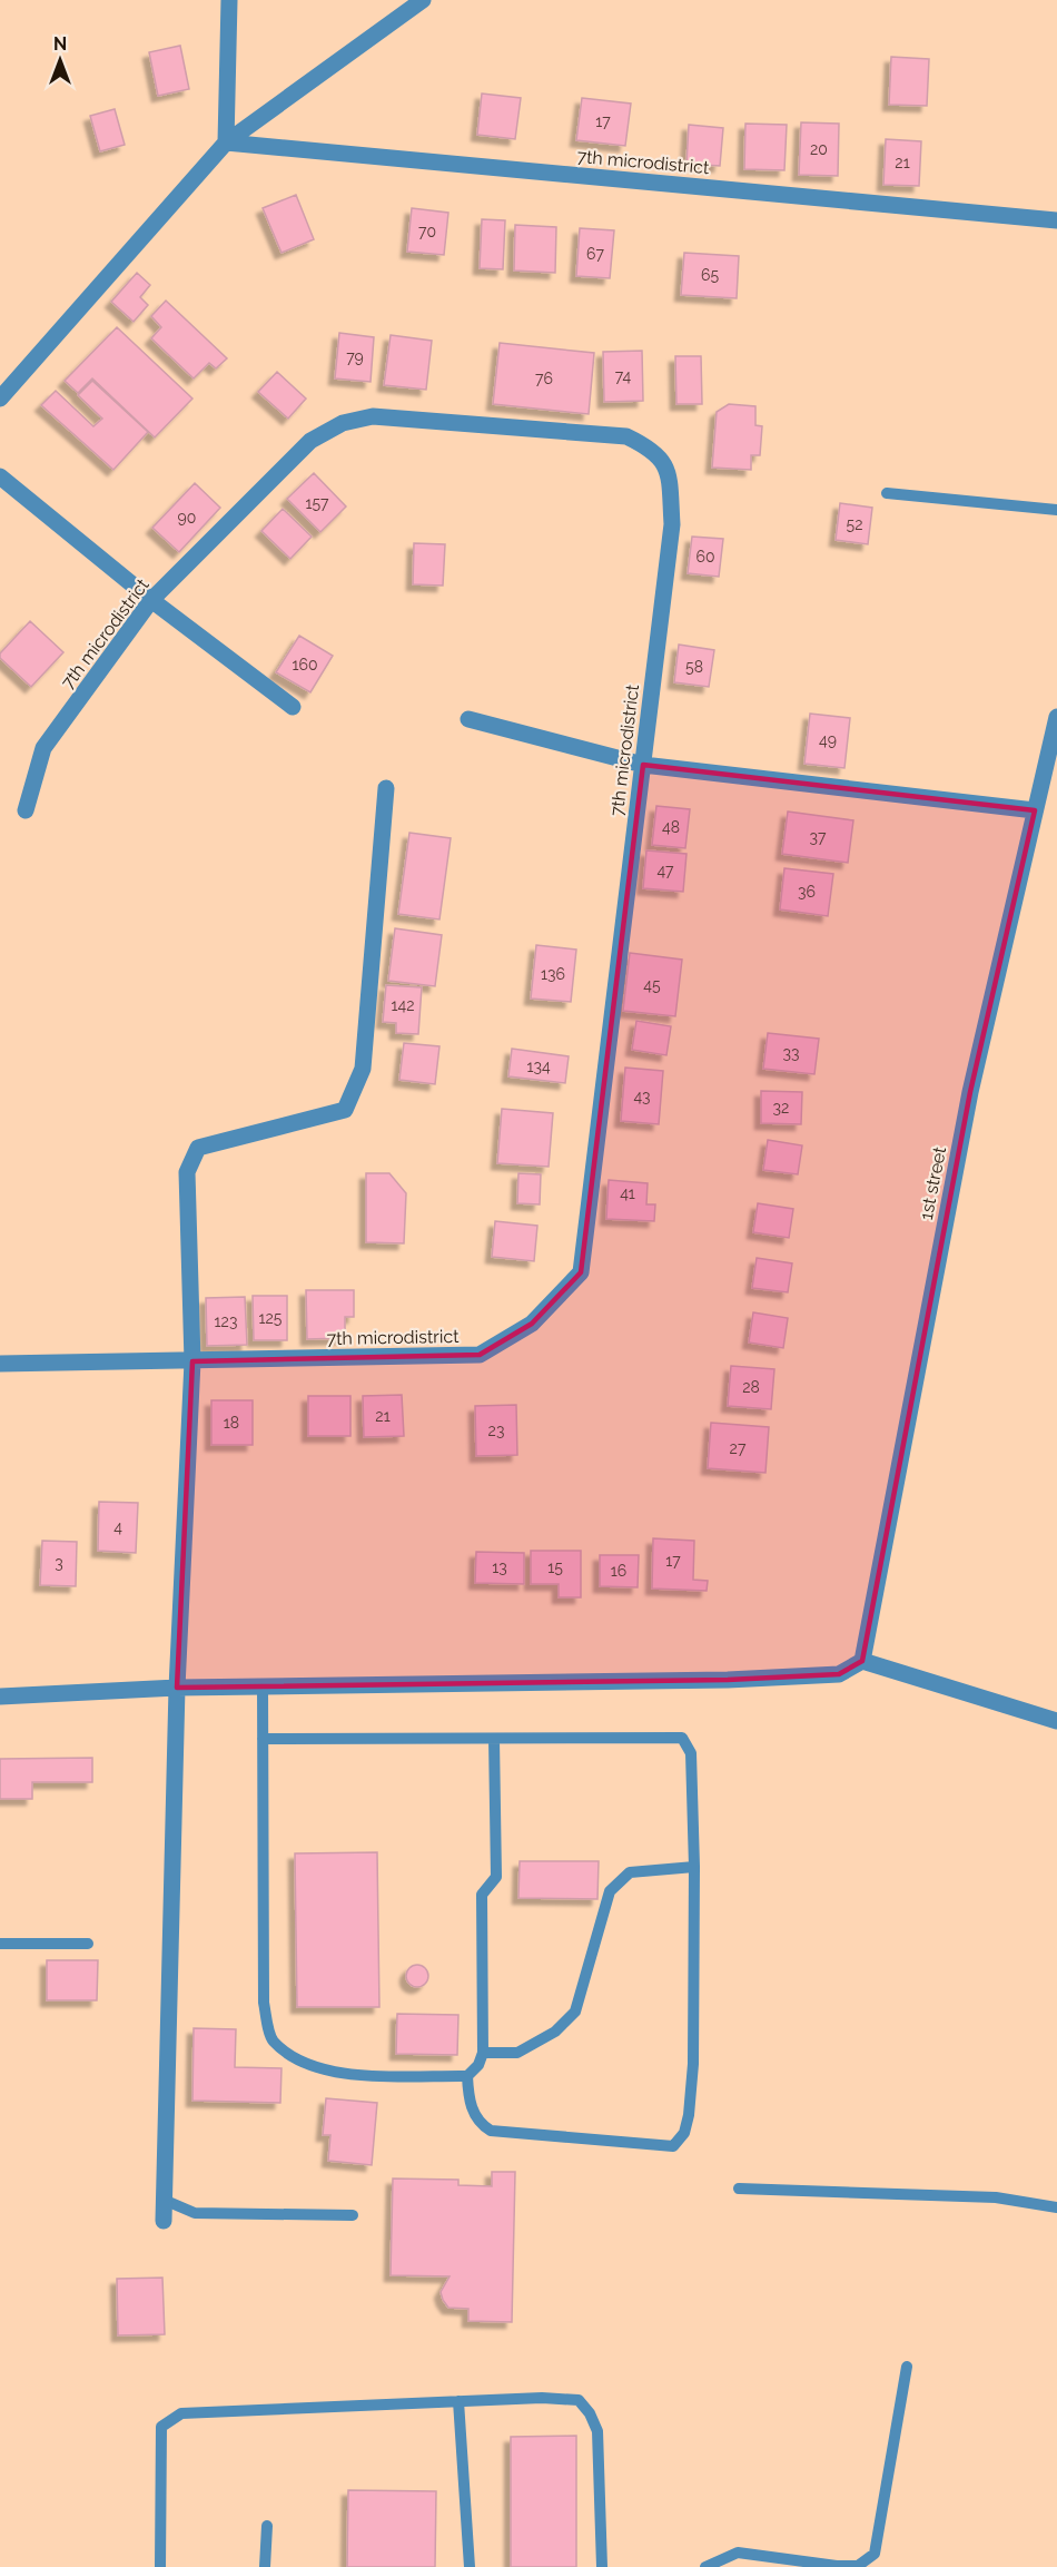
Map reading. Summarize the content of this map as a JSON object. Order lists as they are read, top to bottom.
{
  "streets": {
    "street": ["7th microdistrict", "1st street"]
  },
  "house_numbers": [
    "17",
    "20",
    "21",
    "70",
    "67",
    "65",
    "79",
    "74",
    "76",
    "157",
    "90",
    "52",
    "60",
    "160",
    "58",
    "49",
    "48",
    "37",
    "47",
    "36",
    "136",
    "45",
    "142",
    "33",
    "134",
    "43",
    "32",
    "41",
    "125",
    "123",
    "28",
    "21",
    "18",
    "23",
    "27",
    "4",
    "17",
    "3",
    "13",
    "15",
    "16"
  ],
  "north": "top"
}
